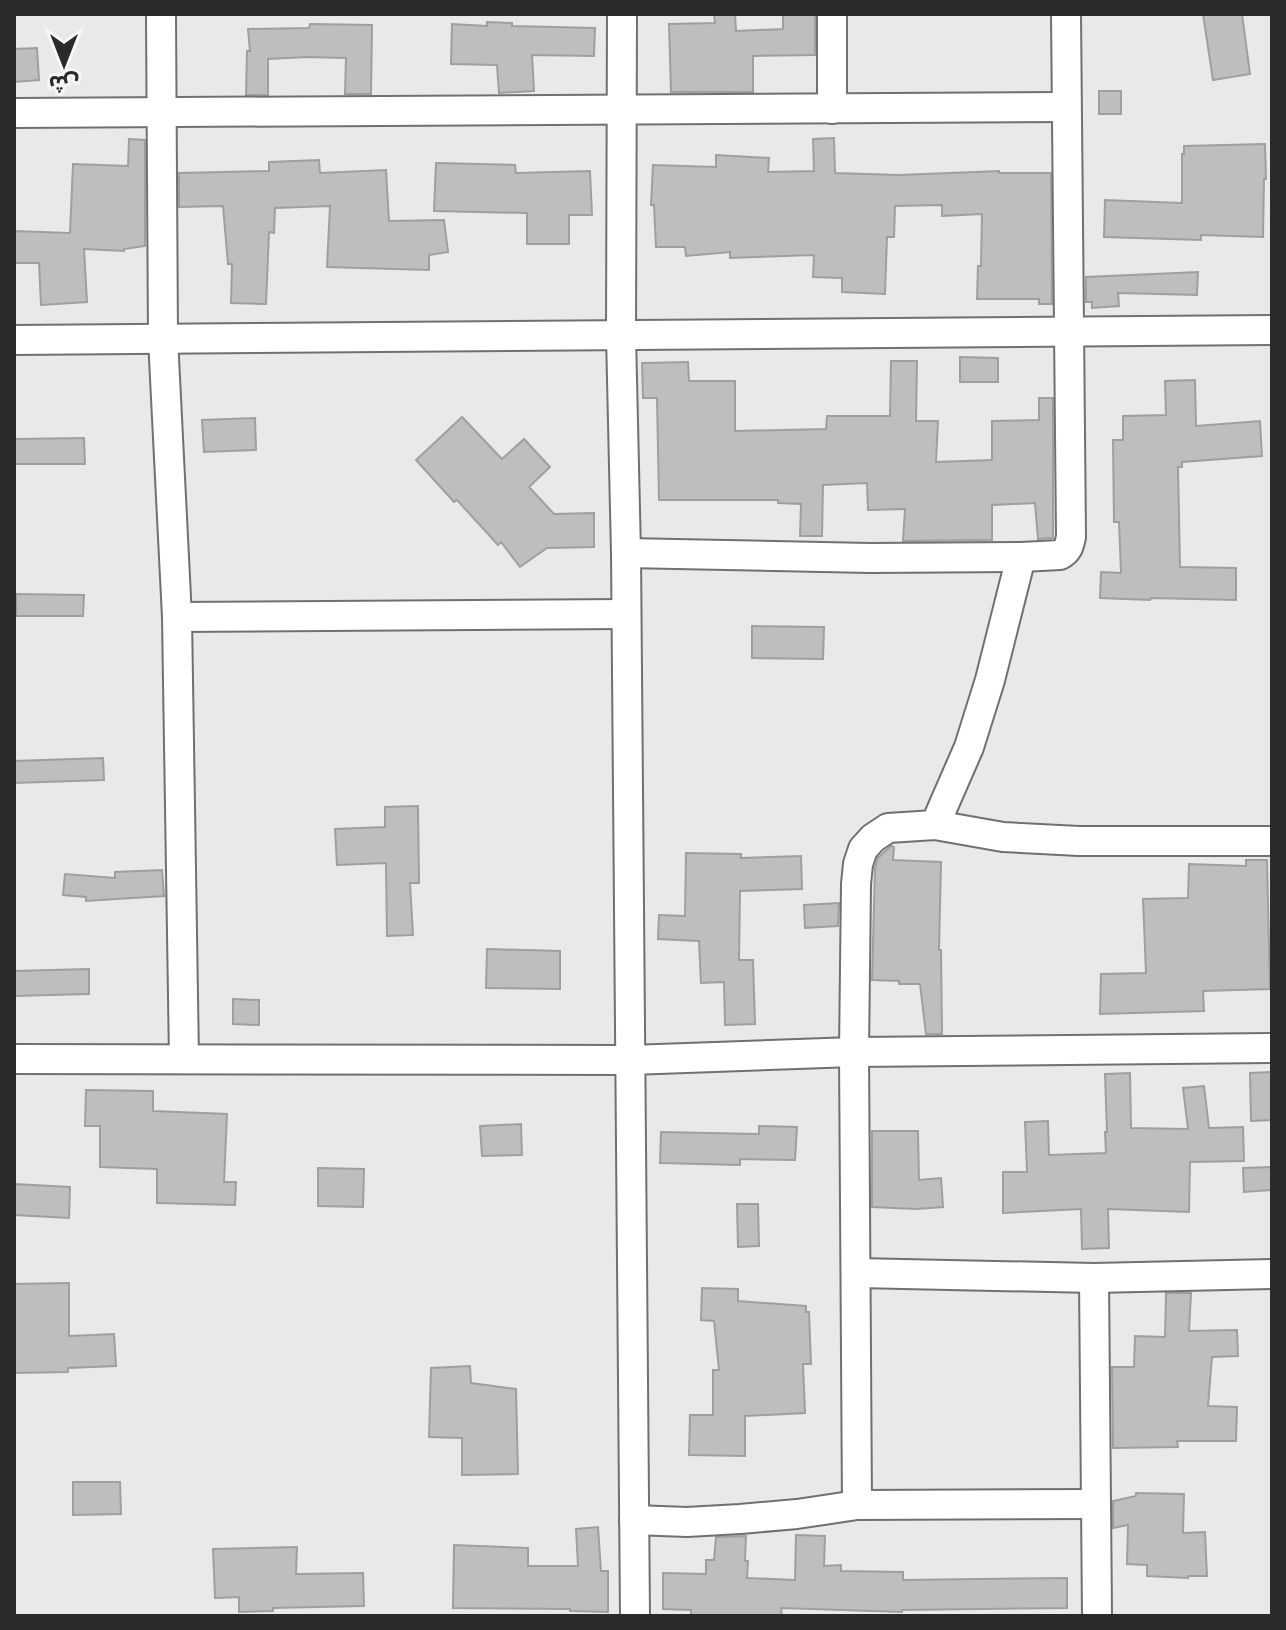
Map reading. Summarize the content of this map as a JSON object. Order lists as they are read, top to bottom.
{
  "north": "bottom"
}
